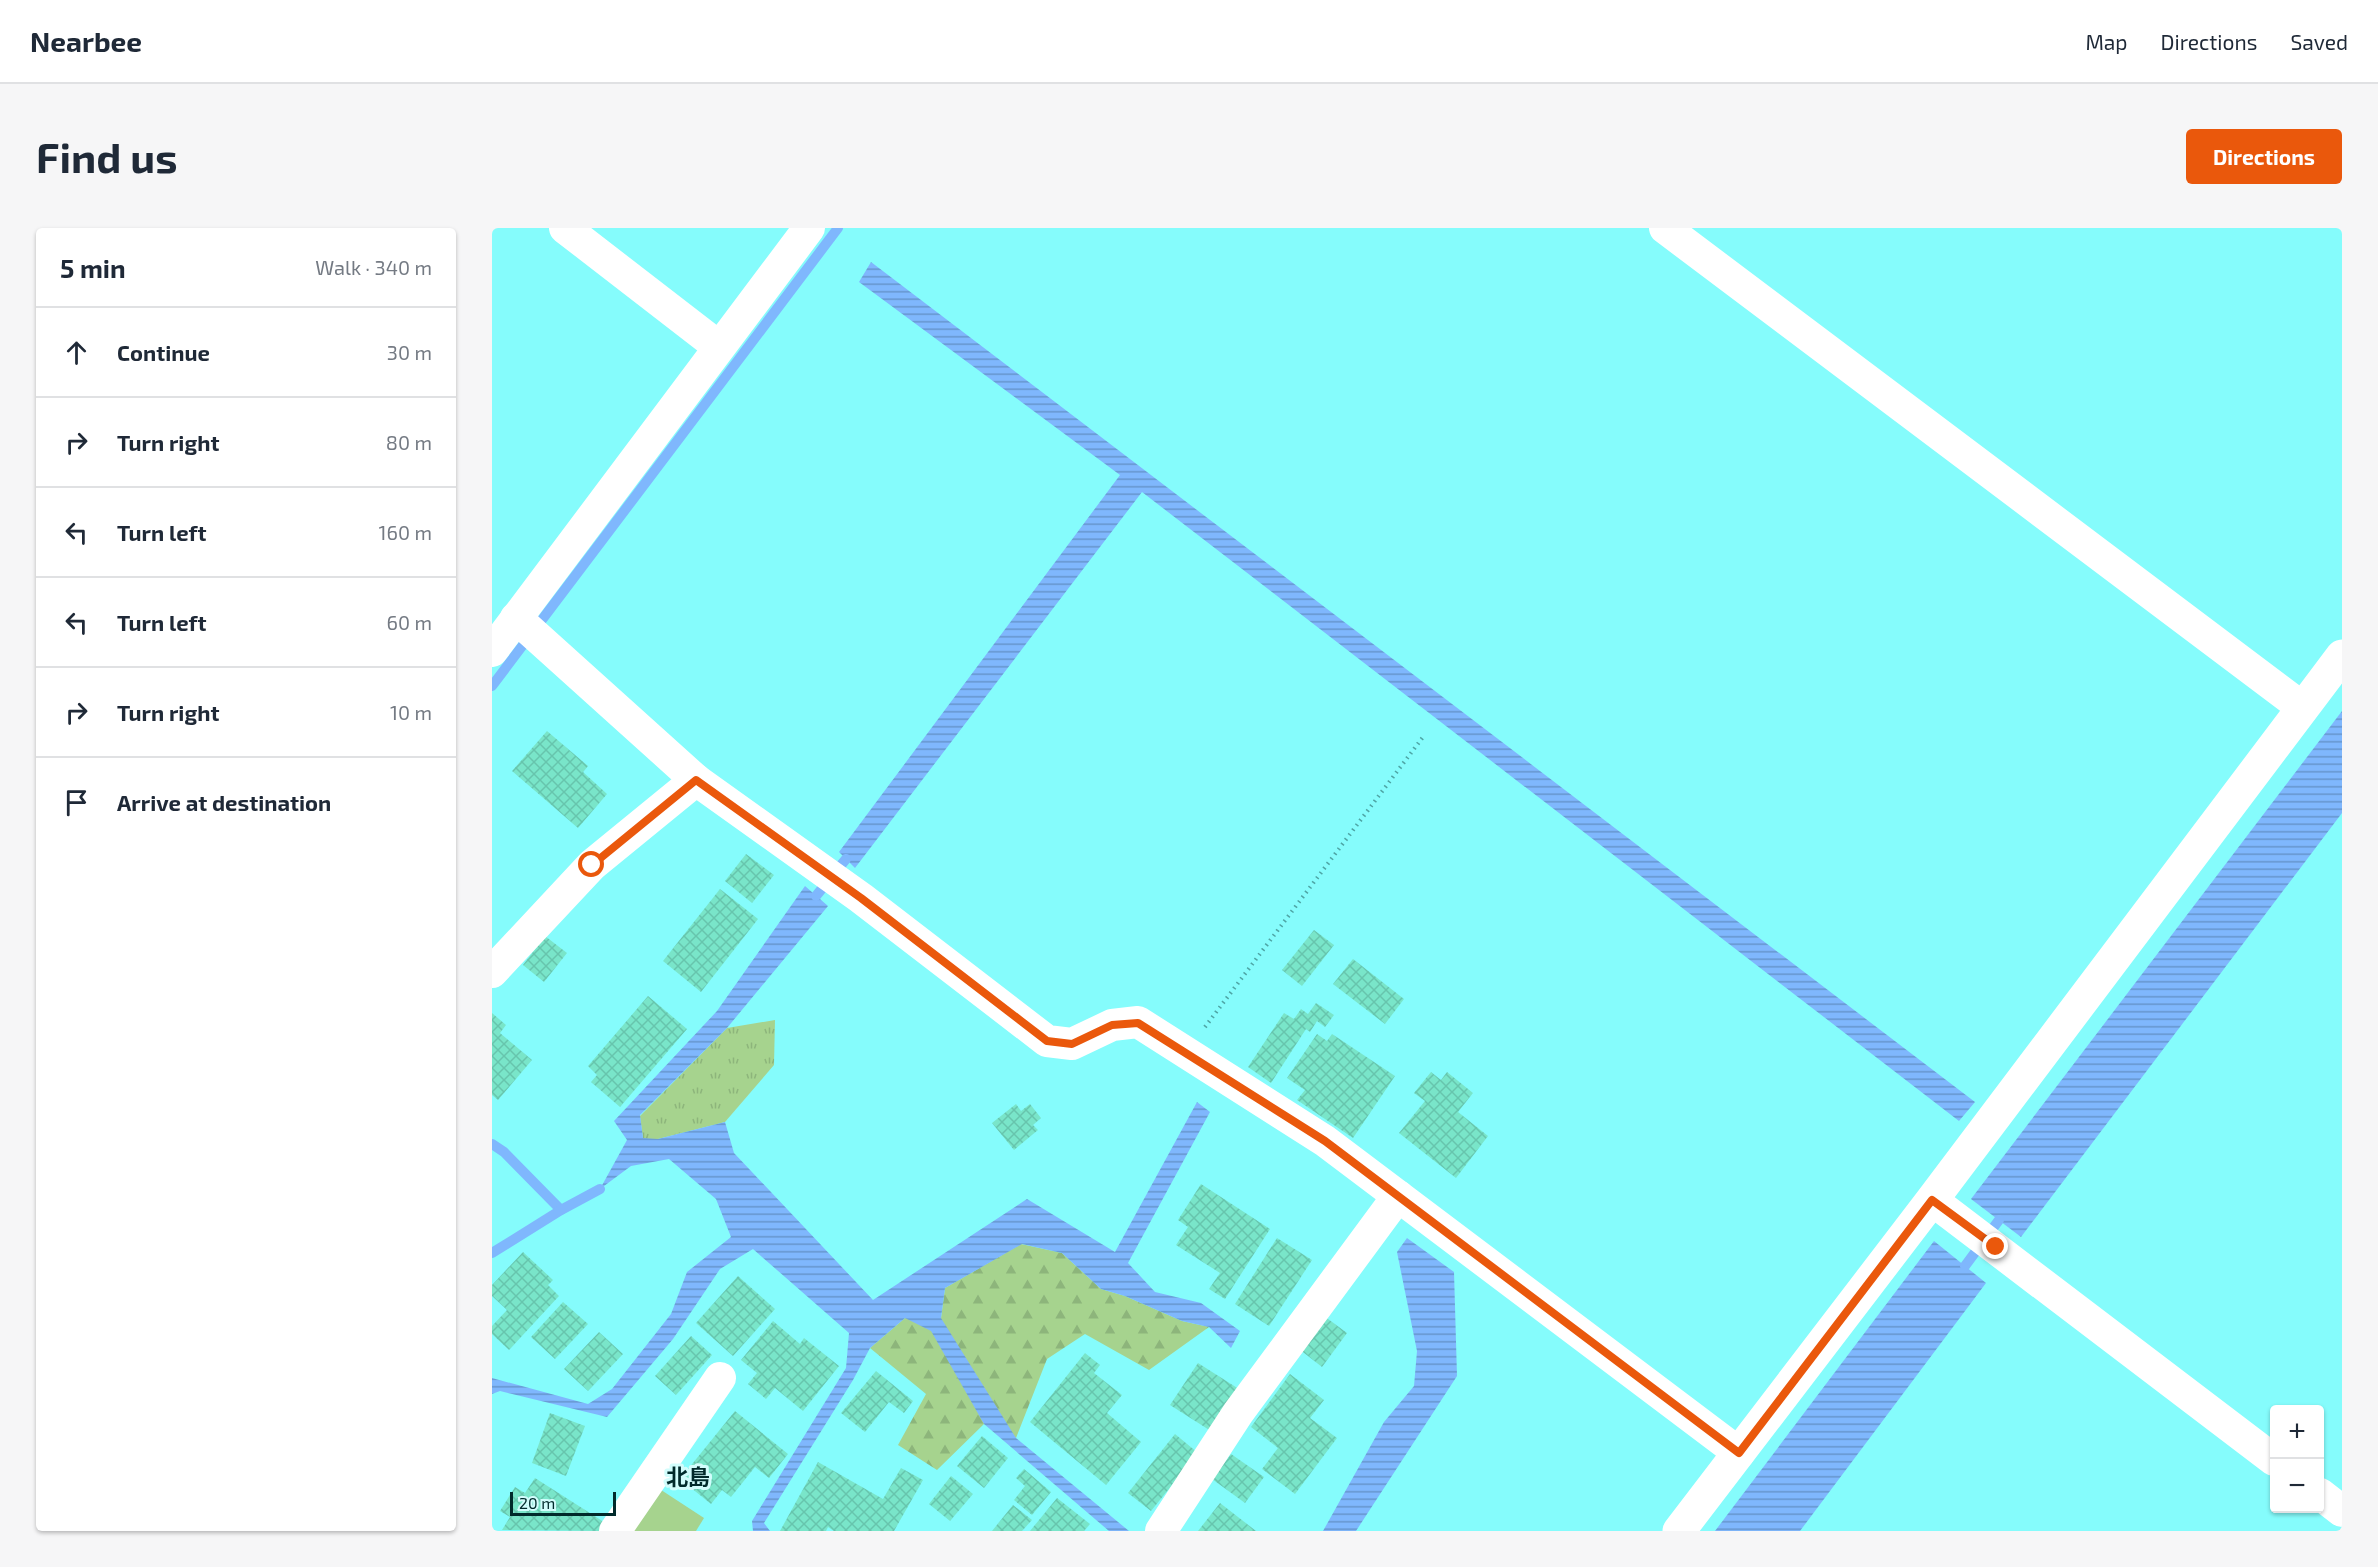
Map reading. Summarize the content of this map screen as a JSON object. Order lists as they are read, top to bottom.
{
  "districts": ["北島"],
  "scale_bar": "20 m",
  "page": {
    "header": "Nearbee",
    "nav": ["Map", "Directions", "Saved"],
    "buttons": "Directions",
    "title": "Find us",
    "heading": ["5 min", "Walk · 340 m"],
    "list": [
      ["Continue", "30 m"],
      ["Turn right", "80 m"],
      ["Turn left", "160 m"],
      ["Turn left", "60 m"],
      ["Turn right", "10 m"],
      "Arrive at destination"
    ],
    "map_buttons": ["+", "−"],
    "scale": "20 m"
  }
}
